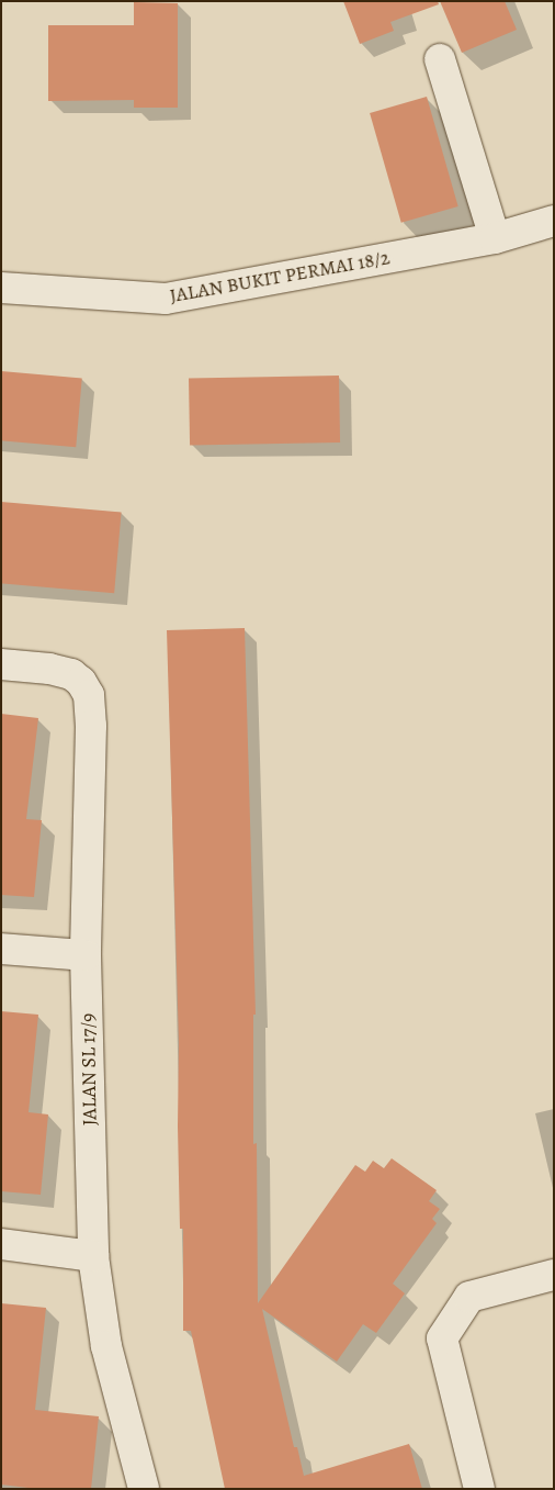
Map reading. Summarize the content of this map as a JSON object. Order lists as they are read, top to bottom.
{
  "streets": {
    "street": ["JALAN BUKIT PERMAI 18/2", "JALAN SL 17/9"]
  }
}
